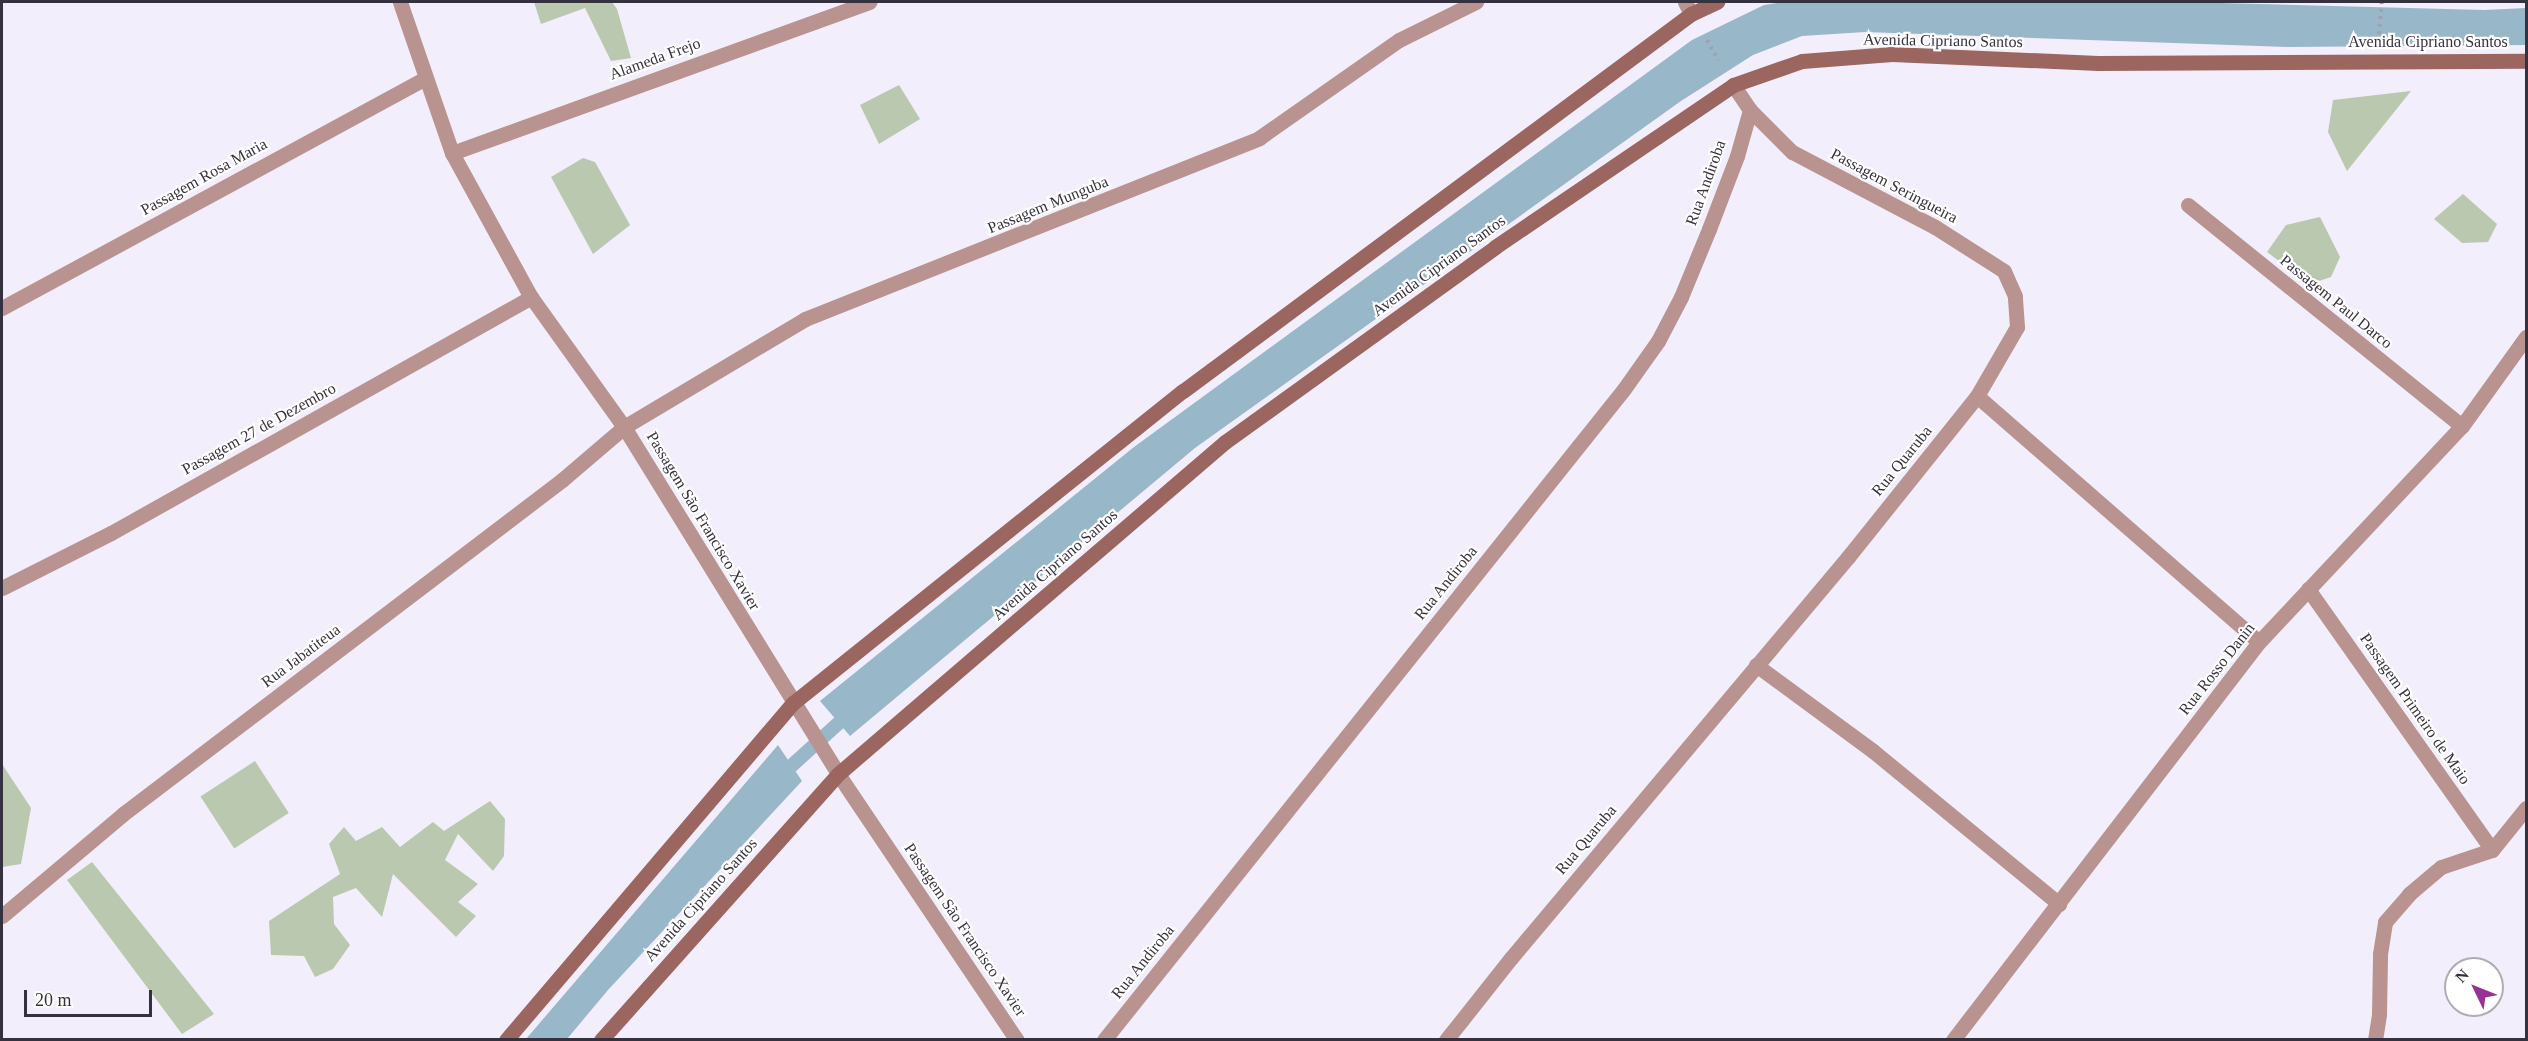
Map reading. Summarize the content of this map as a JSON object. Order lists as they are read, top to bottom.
{
  "streets": {
    "street": [
      "Avenida Cipriano Santos",
      "Alameda Frejo",
      "Passagem Rosa Maria",
      "Rua Andiroba",
      "Passagem Seringueira",
      "Passagem Munguba",
      "Passagem Paul Darco",
      "Passagem 27 de Dezembro",
      "Rua Quaruba",
      "Passagem São Francisco Xavier",
      "Rua Jabatiteua",
      "Rua Rosso Danin",
      "Passagem Primeiro de Maio"
    ]
  },
  "crossings": [
    ["Avenida Cipriano Santos", "Passagem Seringueira"],
    ["Avenida Cipriano Santos", "Passagem São Francisco Xavier"],
    ["Alameda Frejo", "Passagem São Francisco Xavier"],
    ["Passagem Rosa Maria", "Passagem São Francisco Xavier"],
    ["Rua Andiroba", "Passagem Seringueira"],
    ["Passagem Seringueira", "Rua Quaruba"],
    ["Passagem Munguba", "Passagem São Francisco Xavier"],
    ["Passagem Munguba", "Rua Jabatiteua"],
    ["Passagem Paul Darco", "Rua Rosso Danin"],
    ["Passagem 27 de Dezembro", "Passagem São Francisco Xavier"],
    ["Passagem São Francisco Xavier", "Rua Jabatiteua"],
    ["Rua Rosso Danin", "Passagem Primeiro de Maio"]
  ],
  "scale_bar": "20 m",
  "north": "top left"
}
